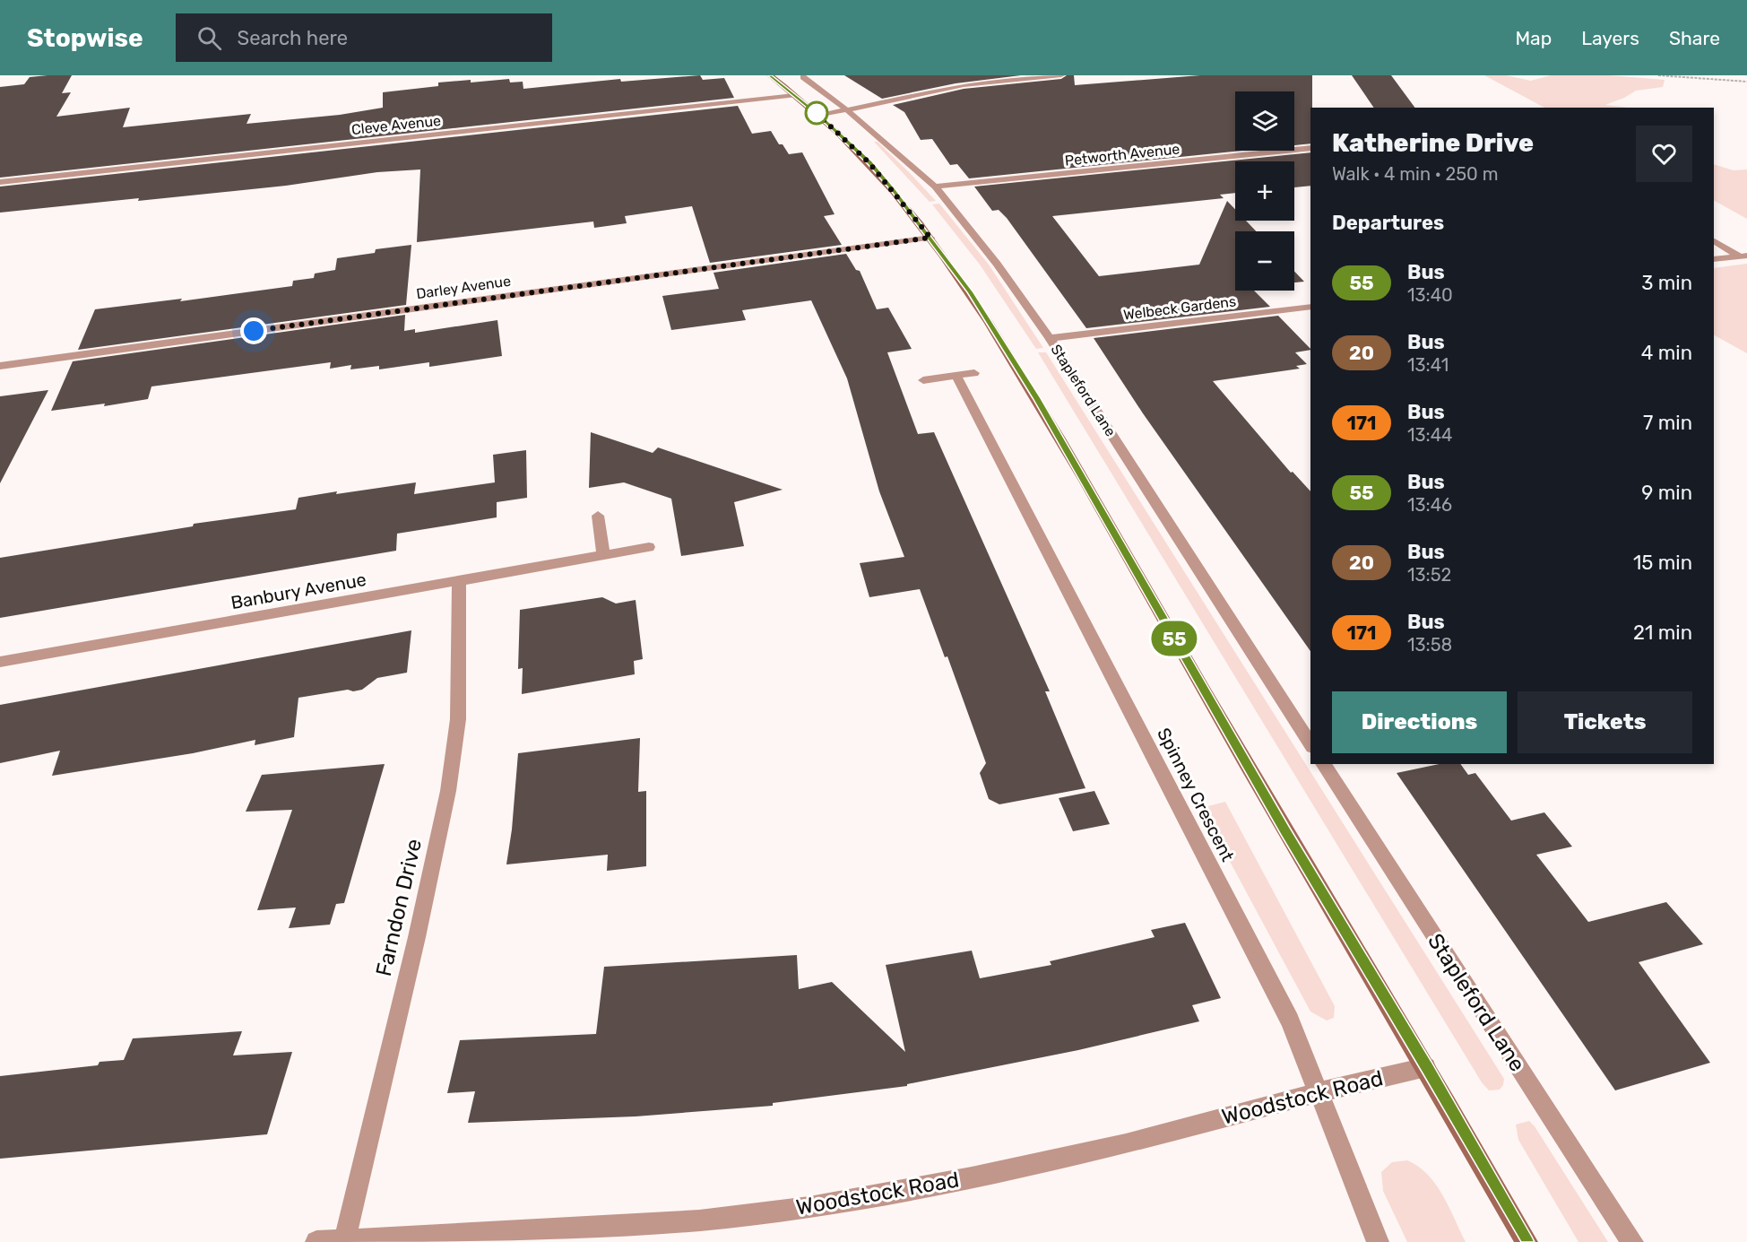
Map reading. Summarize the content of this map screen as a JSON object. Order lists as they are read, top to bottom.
{
  "streets": {
    "street": [
      "Cleve Avenue",
      "Petworth Avenue",
      "Darley Avenue",
      "Welbeck Gardens",
      "Stapleford Lane",
      "Banbury Avenue",
      "Spinney Crescent",
      "Farndon Drive",
      "Woodstock Road"
    ]
  },
  "crossings": [
    ["Petworth Avenue", "Stapleford Lane"],
    ["Welbeck Gardens", "Stapleford Lane"],
    ["Banbury Avenue", "Farndon Drive"],
    ["Spinney Crescent", "Woodstock Road"],
    ["Farndon Drive", "Woodstock Road"]
  ],
  "lines": ["bus line 55"],
  "page": {
    "header": "Stopwise",
    "search": "Search here",
    "nav": ["Map", "Layers", "Share"],
    "on_map": "55",
    "map_buttons": ["+", "−"],
    "heading": [
      ["Katherine Drive", "Walk · 4 min · 250 m"],
      "Departures"
    ],
    "list": [
      {
        "mark": "55",
        "name": "Bus",
        "note": "13:40",
        "value": "3 min"
      },
      {
        "mark": "20",
        "name": "Bus",
        "note": "13:41",
        "value": "4 min"
      },
      {
        "mark": "171",
        "name": "Bus",
        "note": "13:44",
        "value": "7 min"
      },
      {
        "mark": "55",
        "name": "Bus",
        "note": "13:46",
        "value": "9 min"
      },
      {
        "mark": "20",
        "name": "Bus",
        "note": "13:52",
        "value": "15 min"
      },
      {
        "mark": "171",
        "name": "Bus",
        "note": "13:58",
        "value": "21 min"
      }
    ],
    "buttons": ["Directions", "Tickets"]
  }
}
